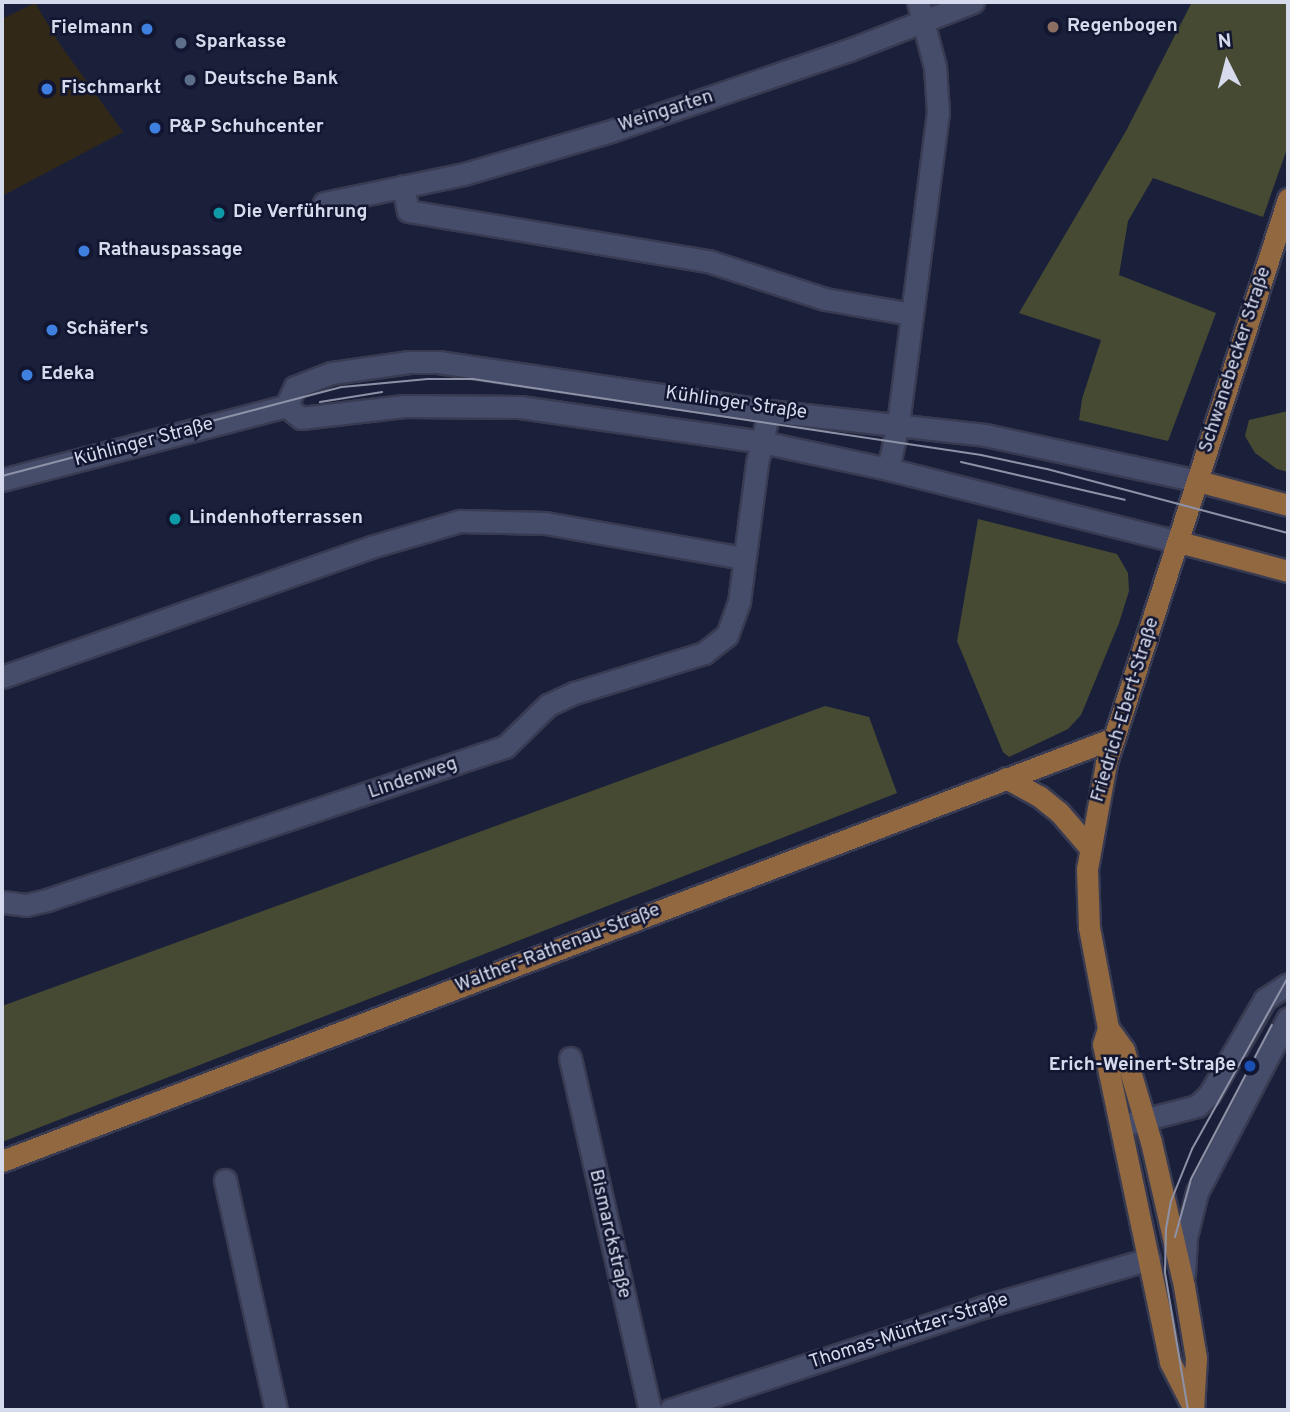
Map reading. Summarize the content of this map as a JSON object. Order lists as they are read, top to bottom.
{
  "streets": {
    "main road": ["Schwanebecker Straße", "Friedrich-Ebert-Straße", "Walther-Rathenau-Straße"],
    "street": [
      "Weingarten",
      "Kühlinger Straße",
      "Lindenweg",
      "Bismarckstraße",
      "Thomas-Müntzer-Straße"
    ]
  },
  "crossings": [
    ["Schwanebecker Straße", "Kühlinger Straße"],
    ["Schwanebecker Straße", "Friedrich-Ebert-Straße"],
    ["Kühlinger Straße", "Friedrich-Ebert-Straße"],
    ["Kühlinger Straße", "Lindenweg"],
    ["Friedrich-Ebert-Straße", "Walther-Rathenau-Straße"],
    ["Friedrich-Ebert-Straße", "Thomas-Müntzer-Straße"]
  ],
  "places": [
    "Regenbogen",
    "Fielmann",
    "Sparkasse",
    "Deutsche Bank",
    "Fischmarkt",
    "P&P Schuhcenter",
    "Die Verführung",
    "Rathauspassage",
    "Schäfer's",
    "Edeka",
    "Lindenhofterrassen",
    "Erich-Weinert-Straße"
  ],
  "north": "top"
}
